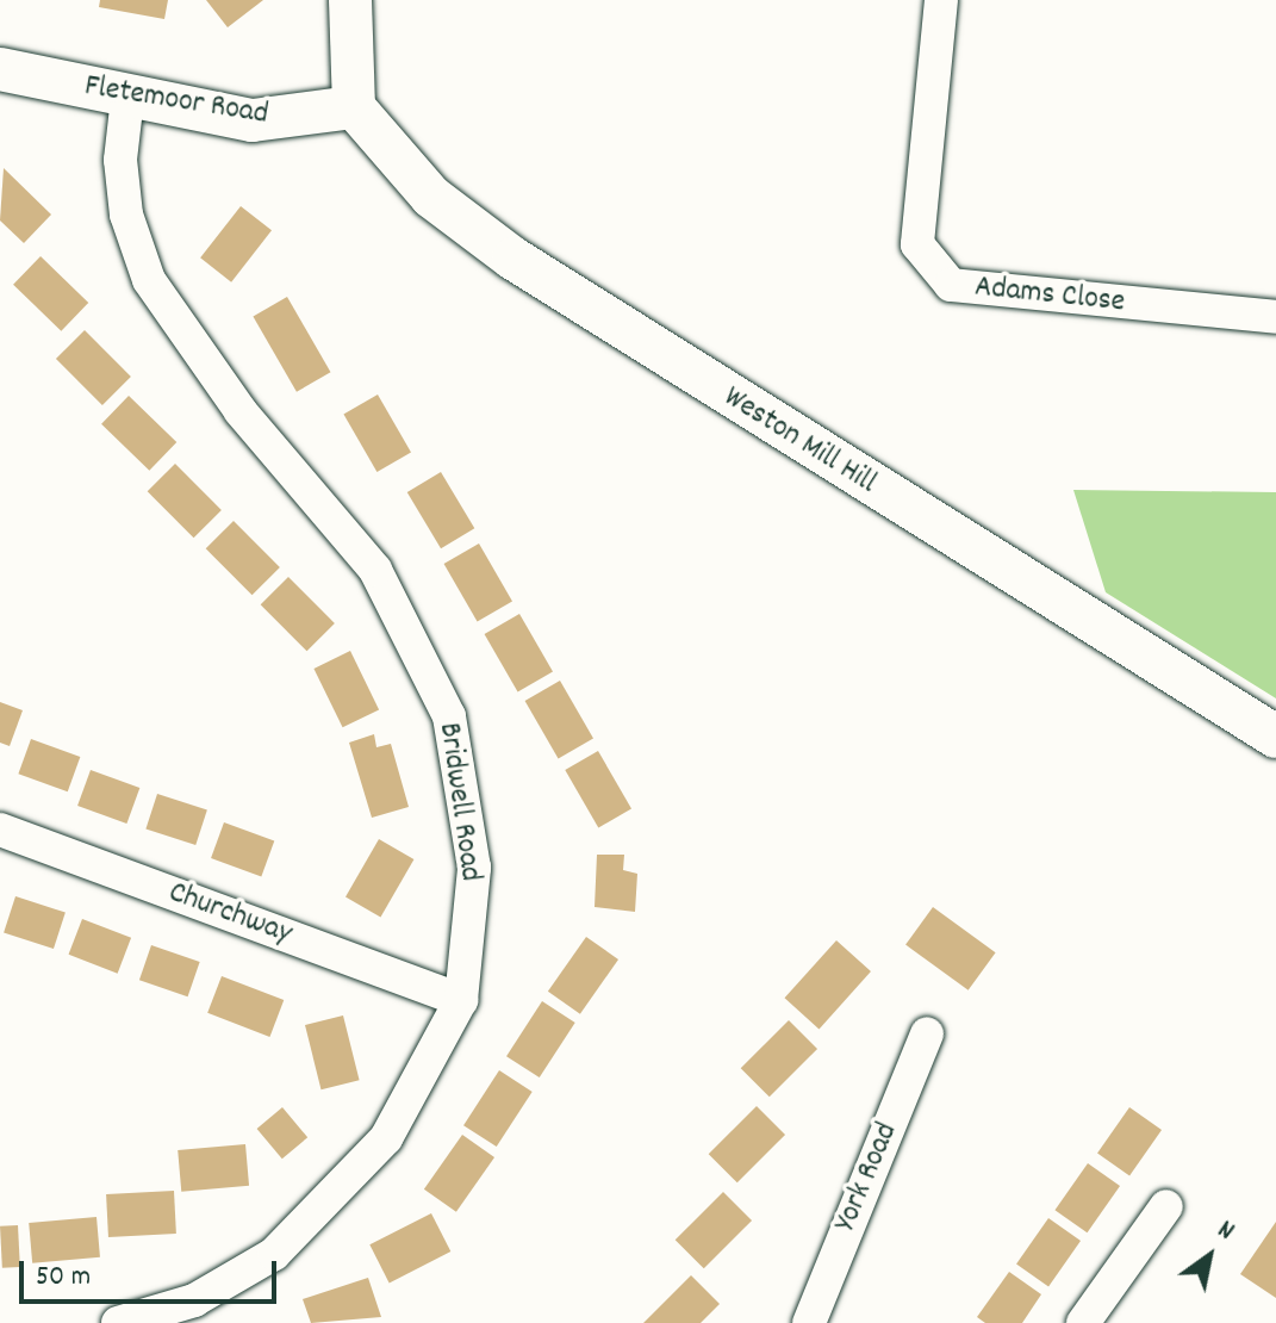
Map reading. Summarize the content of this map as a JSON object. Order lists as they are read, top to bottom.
{
  "streets": {
    "street": [
      "Fletemoor Road",
      "Adams Close",
      "Weston Mill Hill",
      "Bridwell Road",
      "Churchway",
      "York Road"
    ]
  },
  "crossings": [
    ["Fletemoor Road", "Weston Mill Hill"],
    ["Fletemoor Road", "Bridwell Road"],
    ["Bridwell Road", "Churchway"]
  ],
  "scale_bar": "50 m",
  "north": "top right"
}
